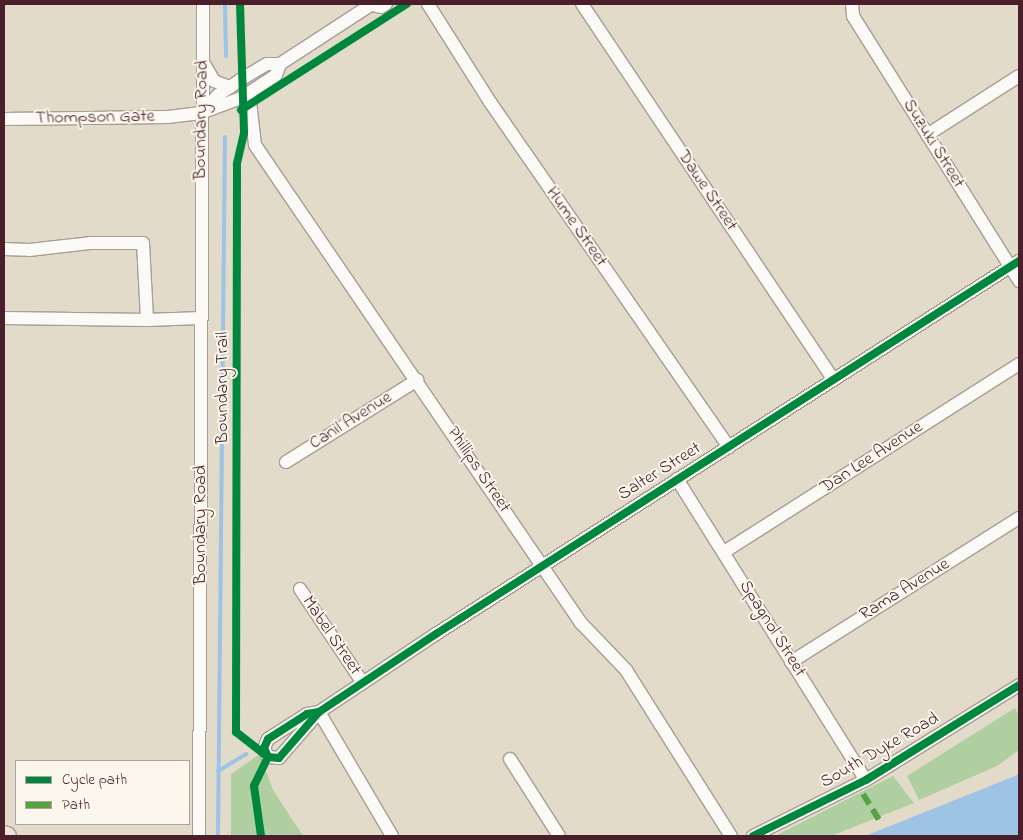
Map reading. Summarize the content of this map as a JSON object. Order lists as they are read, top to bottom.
{
  "streets": {
    "street": [
      "Thompson Gate",
      "Boundary Road",
      "Suzuki Street",
      "Dawe Street",
      "Hume Street",
      "Canil Avenue",
      "Dan Lee Avenue",
      "Phillips Street",
      "Salter Street",
      "Rama Avenue",
      "Spagnol Street",
      "Mabel Street",
      "South Dyke Road"
    ],
    "cycle path": ["Boundary Trail"]
  },
  "crossings": [
    ["Thompson Gate", "Boundary Road"],
    ["Thompson Gate", "Phillips Street"],
    ["Suzuki Street", "Salter Street"],
    ["Dawe Street", "Salter Street"],
    ["Hume Street", "Salter Street"],
    ["Canil Avenue", "Phillips Street"],
    ["Dan Lee Avenue", "Spagnol Street"],
    ["Phillips Street", "Salter Street"],
    ["Salter Street", "Spagnol Street"],
    ["Salter Street", "Mabel Street"],
    ["Rama Avenue", "Spagnol Street"],
    ["Spagnol Street", "South Dyke Road"]
  ],
  "legend": ["Cycle path", "Path"]
}
